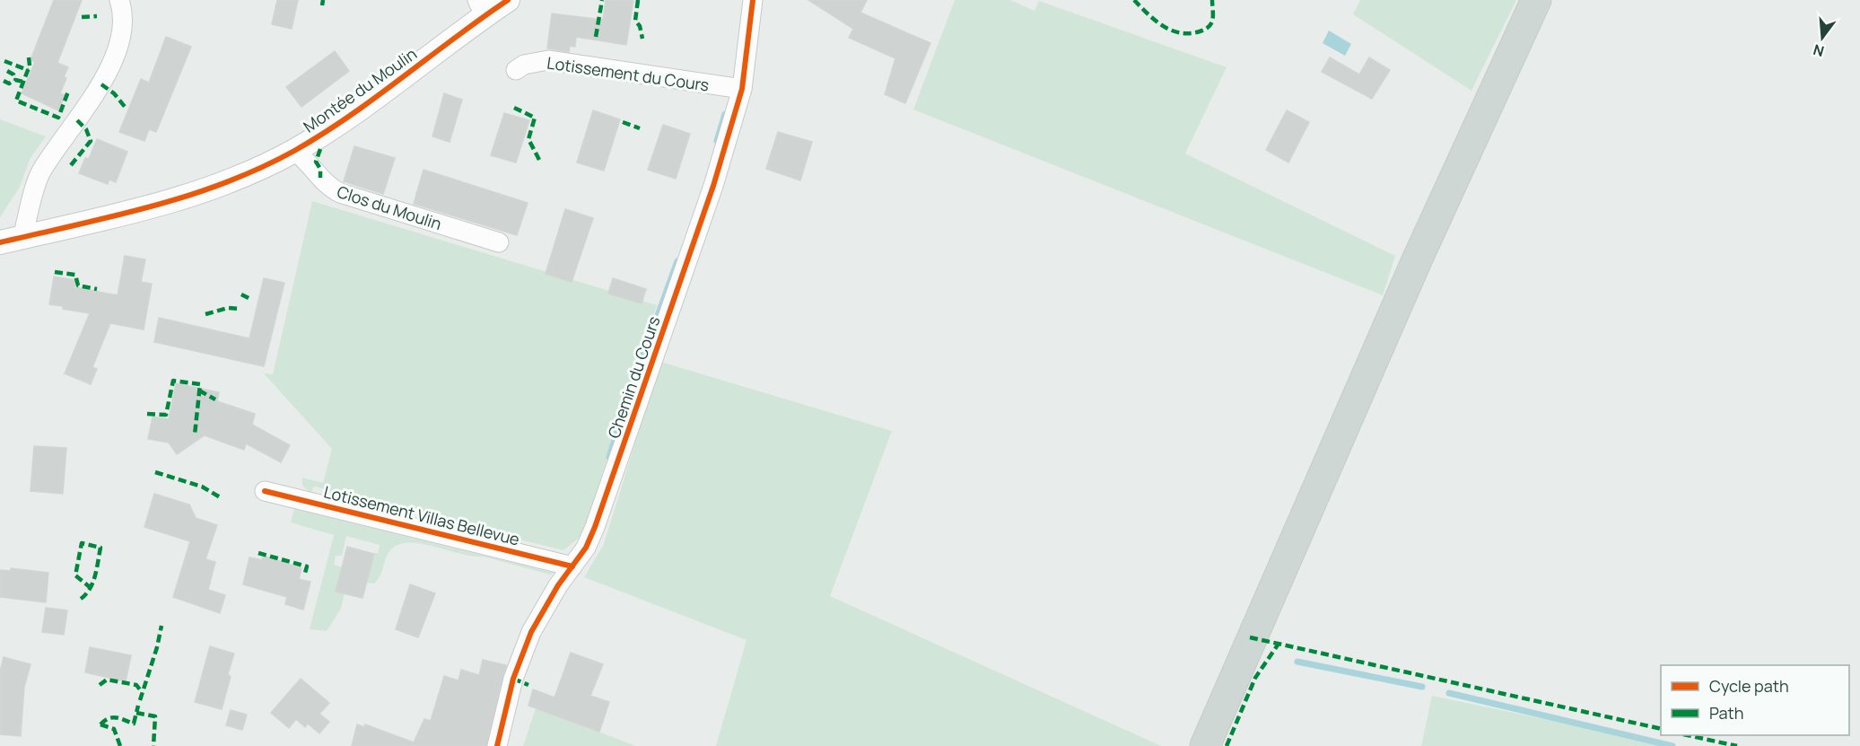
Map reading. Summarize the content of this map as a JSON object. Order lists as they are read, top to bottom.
{
  "streets": {
    "street": [
      "Lotissement du Cours",
      "Montée du Moulin",
      "Clos du Moulin",
      "Chemin du Cours",
      "Lotissement Villas Bellevue"
    ]
  },
  "crossings": [
    ["Lotissement du Cours", "Chemin du Cours"],
    ["Montée du Moulin", "Clos du Moulin"],
    ["Chemin du Cours", "Lotissement Villas Bellevue"]
  ],
  "legend": ["Cycle path", "Path"],
  "north": "bottom"
}
